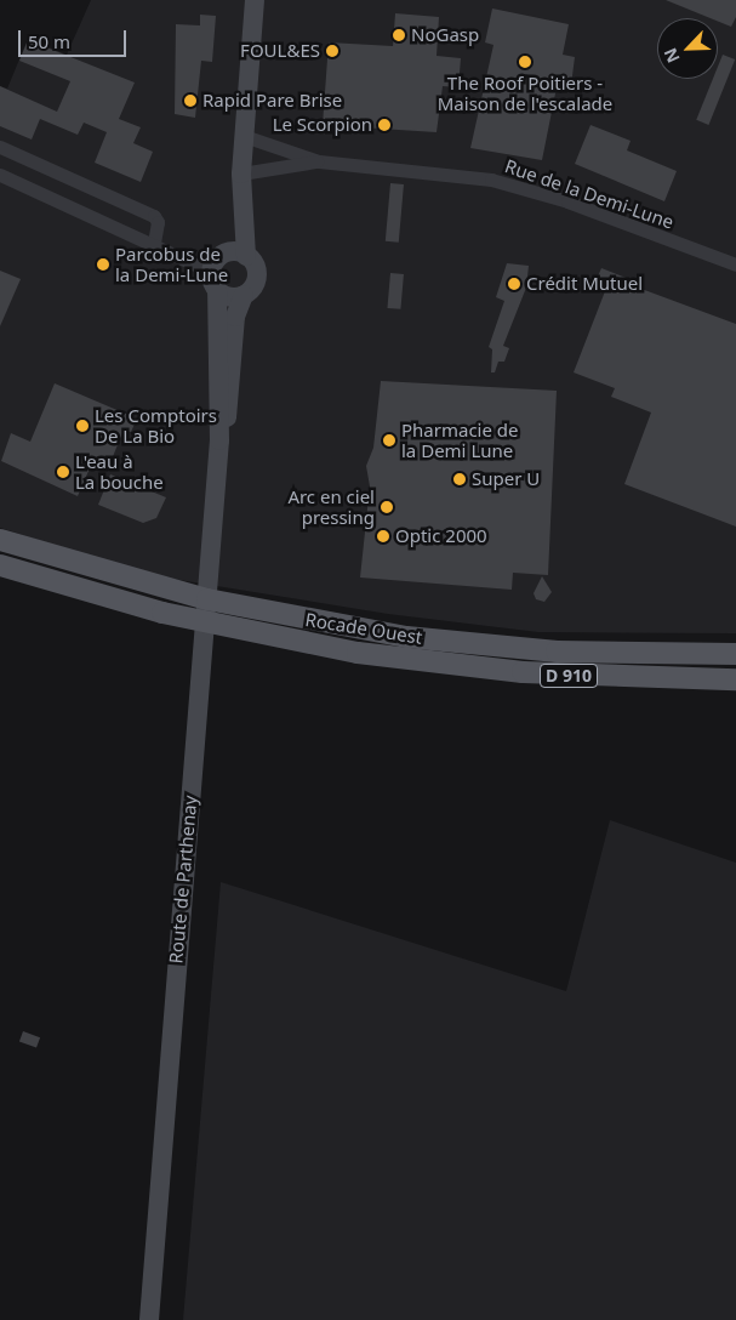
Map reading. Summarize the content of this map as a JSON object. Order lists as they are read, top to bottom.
{
  "streets": {
    "main road": ["Rocade Ouest", "D 910", "Route de Parthenay"],
    "street": ["Rue de la Demi-Lune"]
  },
  "crossings": [
    ["Rocade Ouest", "D 910"],
    ["Rocade Ouest", "Route de Parthenay"],
    ["D 910", "Route de Parthenay"]
  ],
  "places": [
    "NoGasp",
    "FOUL&ES",
    "The Roof Poitiers - Maison de l'escalade",
    "Rapid Pare Brise",
    "Le Scorpion",
    "Parcobus de la Demi-Lune",
    "Crédit Mutuel",
    "Les Comptoirs De La Bio",
    "Pharmacie de la Demi Lune",
    "L'eau à La bouche",
    "Super U",
    "Arc en ciel pressing",
    "Optic 2000"
  ],
  "scale_bar": "50 m",
  "north": "bottom left"
}
